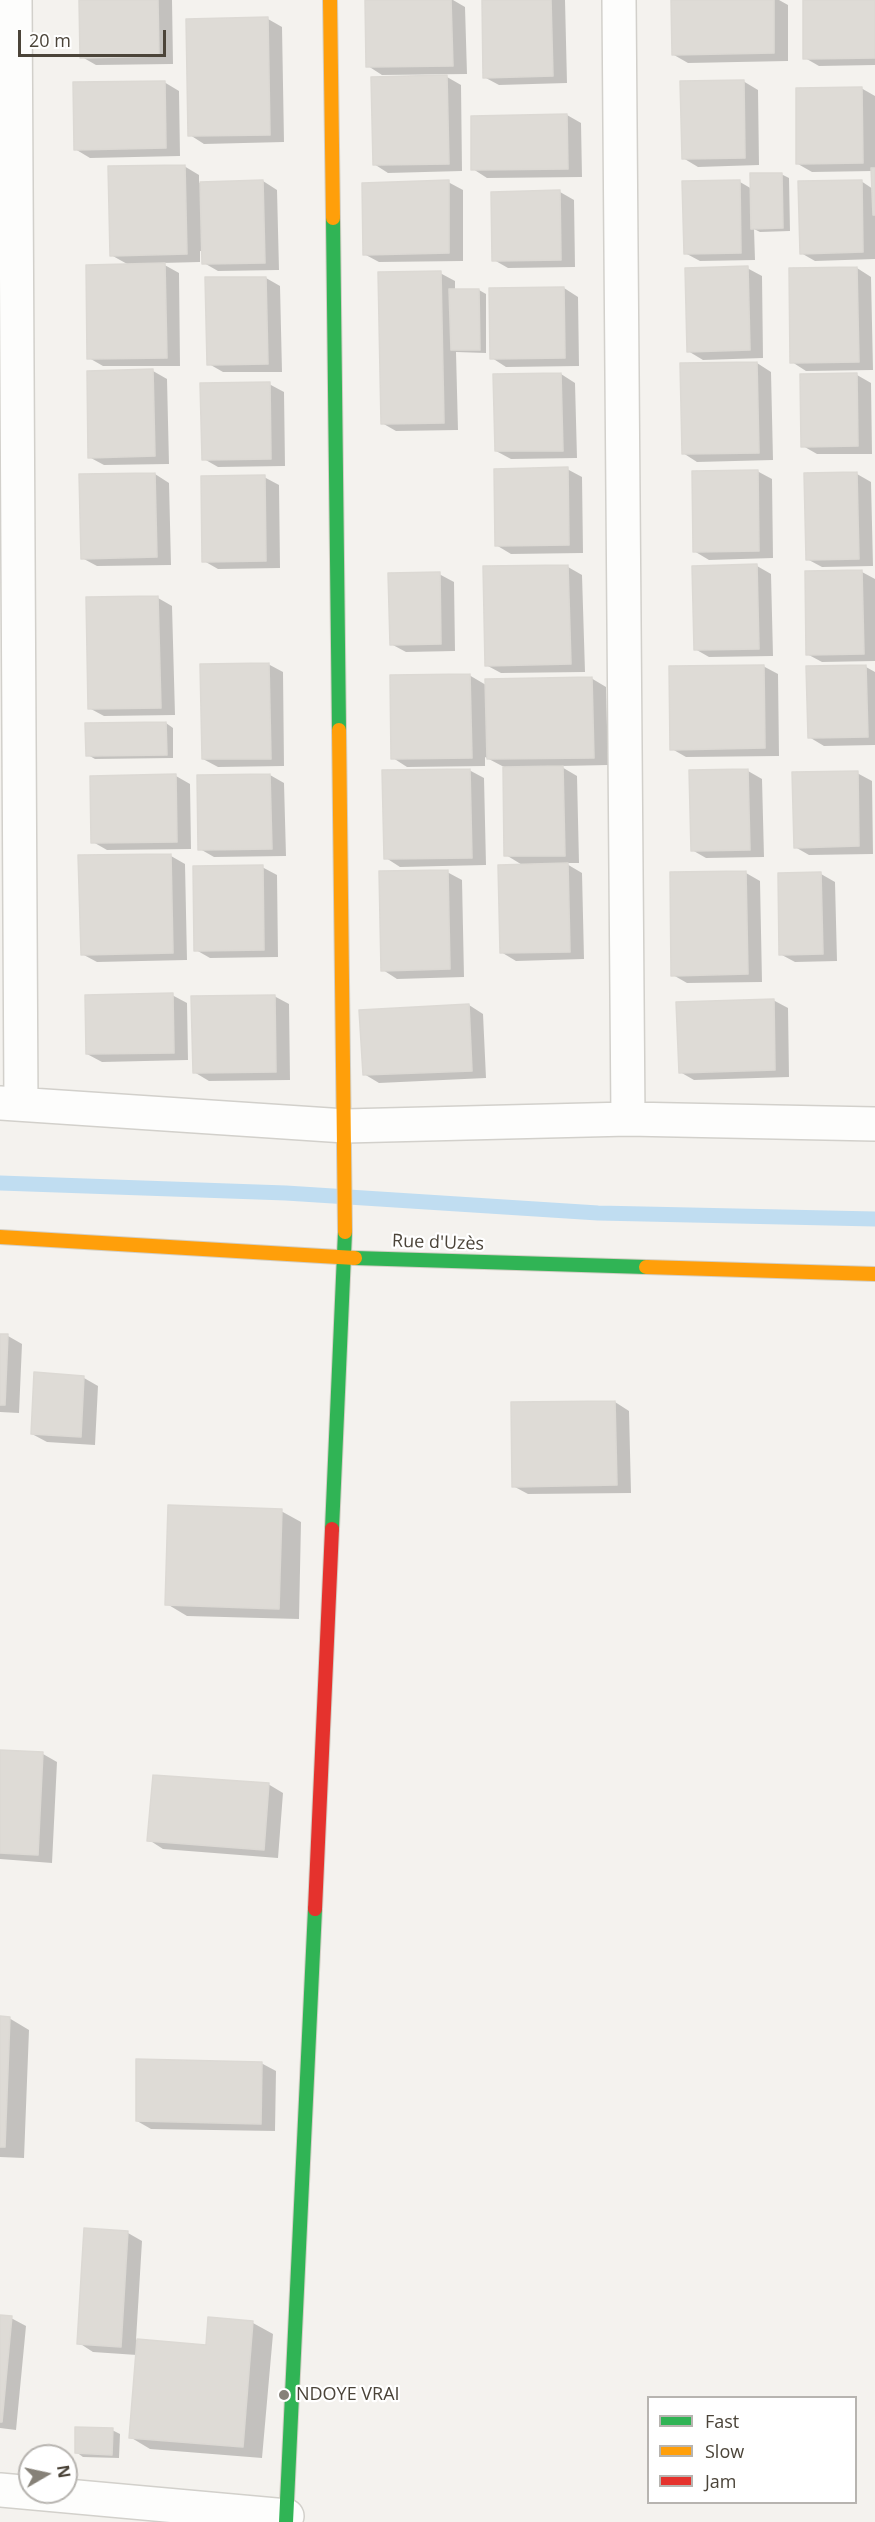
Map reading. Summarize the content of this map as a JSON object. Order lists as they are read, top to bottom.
{
  "streets": {
    "street": ["Rue d'Uzès"]
  },
  "places": ["NDOYE VRAI"],
  "legend": ["Fast", "Slow", "Jam"],
  "scale_bar": "20 m",
  "north": "right"
}
